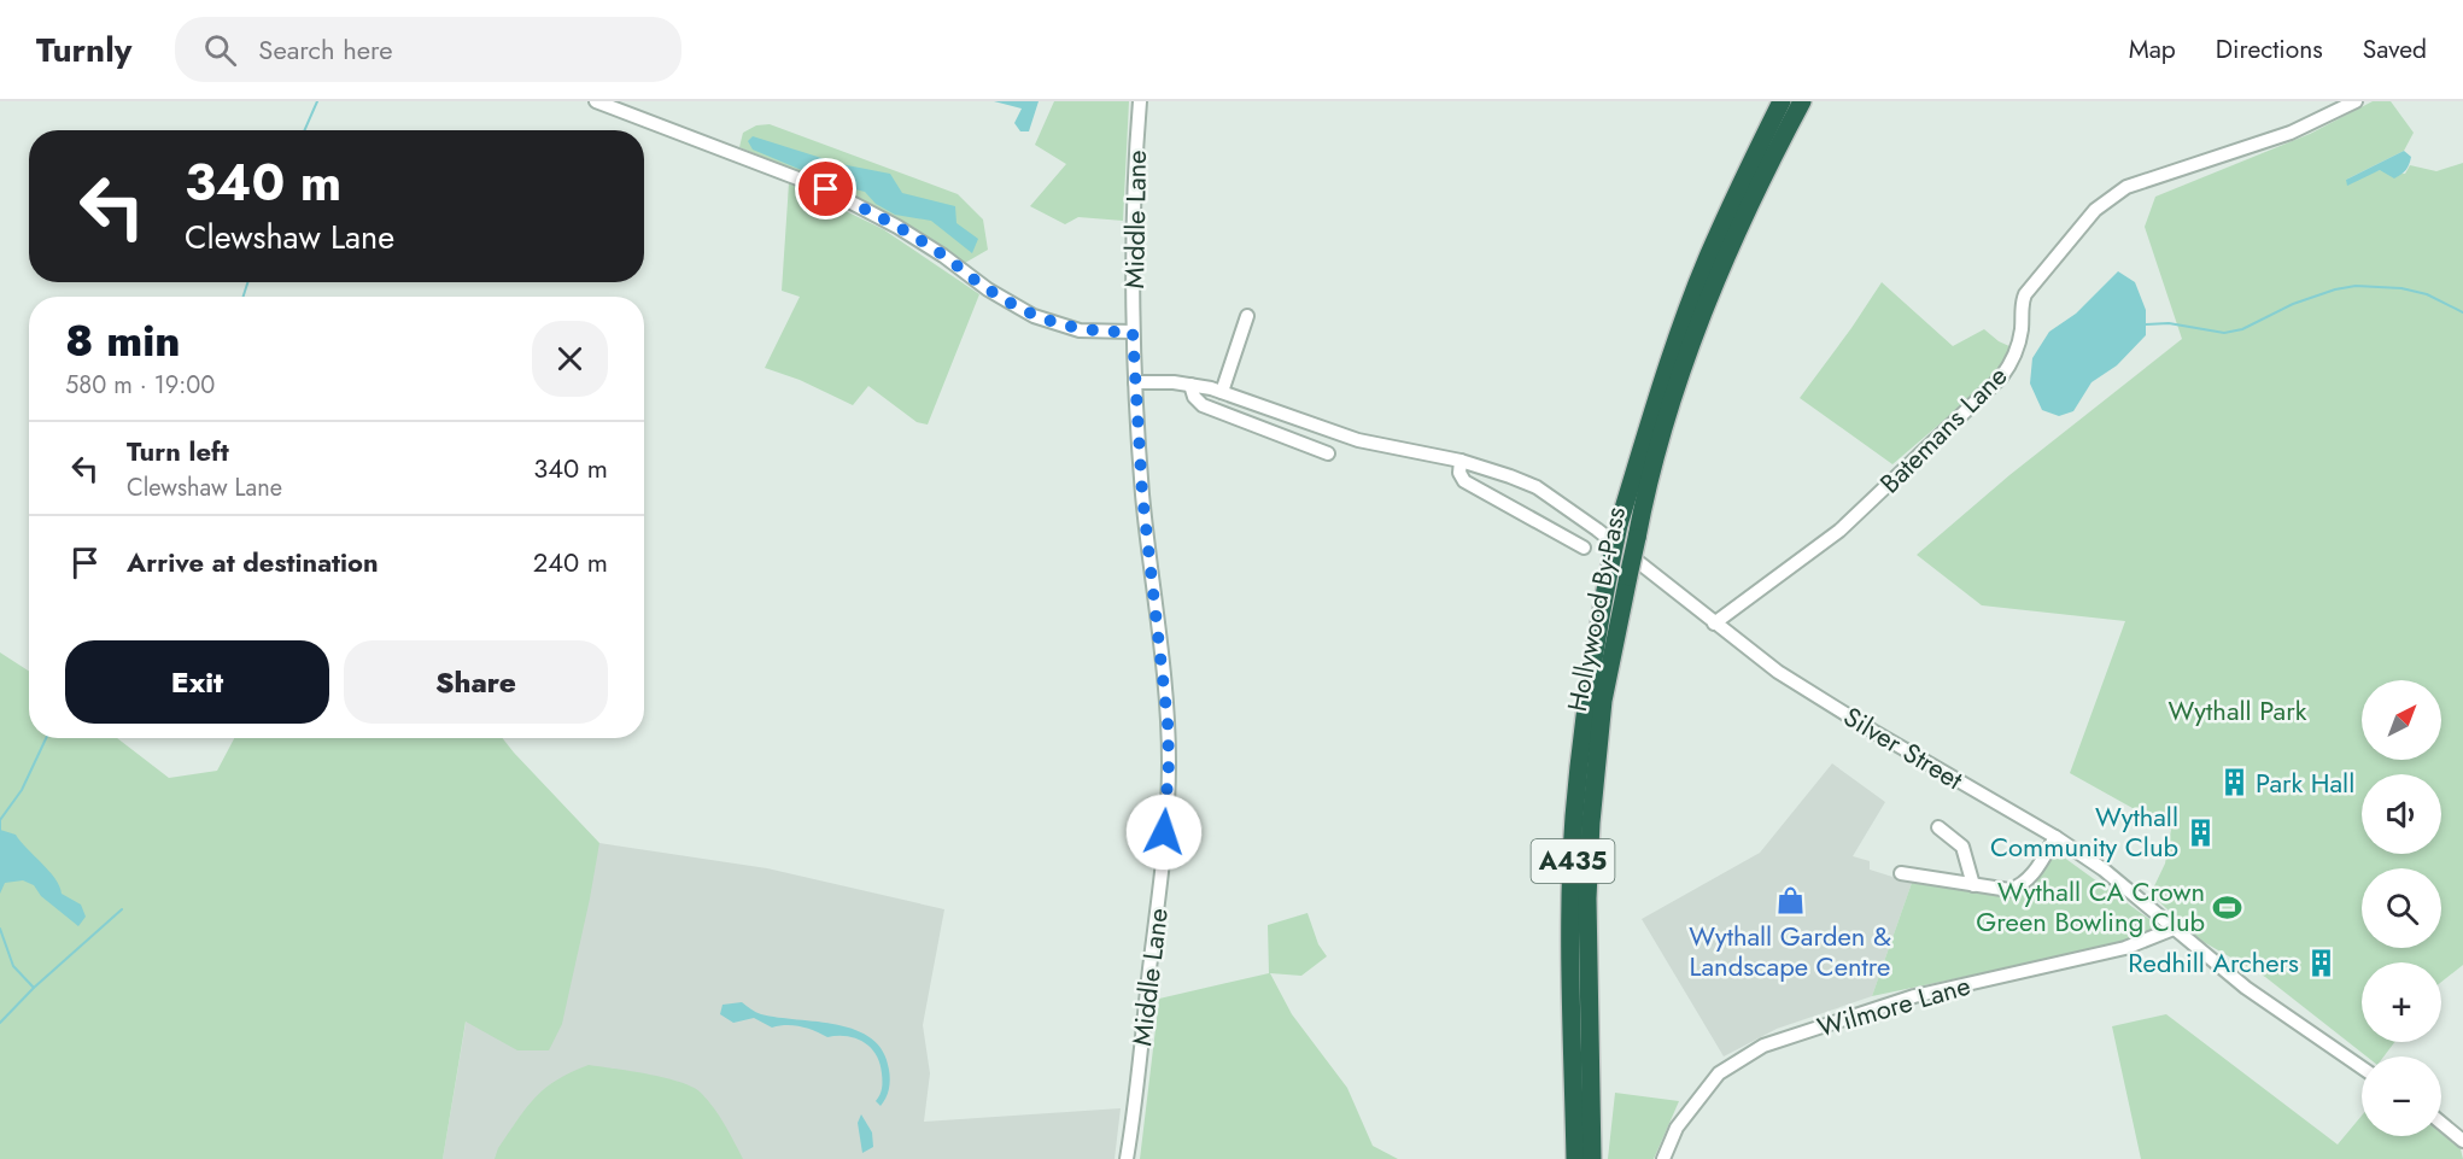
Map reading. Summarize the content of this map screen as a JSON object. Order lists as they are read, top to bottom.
{
  "streets": {
    "highway": ["Hollywood By-Pass", "A435"],
    "street": [
      "Middle Lane",
      "Batemans Lane",
      "Silver Street",
      "Wilmore Lane"
    ]
  },
  "crossings": [
    ["Middle Lane", "Silver Street"],
    ["Batemans Lane", "Silver Street"],
    ["Silver Street", "Wilmore Lane"]
  ],
  "parks": ["Wythall Park"],
  "places": {
    "building": ["Park Hall", "Wythall Community Club", "Redhill Archers"],
    "shop": ["Wythall Garden & Landscape Centre"],
    "sports": ["Wythall CA Crown Green Bowling Club"]
  },
  "north": "top right",
  "page": {
    "header": "Turnly",
    "search": "Search here",
    "nav": ["Map", "Directions", "Saved"],
    "turn": ["340 m", "Clewshaw Lane"],
    "heading": ["8 min", "580 m · 19:00"],
    "list": [
      {
        "name": "Turn left",
        "note": "Clewshaw Lane",
        "value": "340 m"
      },
      {
        "name": "Arrive at destination",
        "value": "240 m"
      }
    ],
    "buttons": ["Exit", "Share"],
    "map_buttons": ["+", "−"]
  }
}
